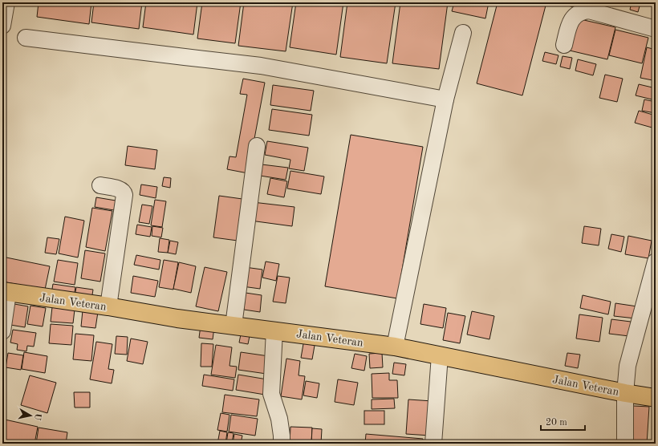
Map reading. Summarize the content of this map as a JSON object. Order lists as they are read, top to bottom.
{
  "streets": {
    "main road": ["Jalan Veteran"]
  },
  "scale_bar": "20 m",
  "north": "right"
}
